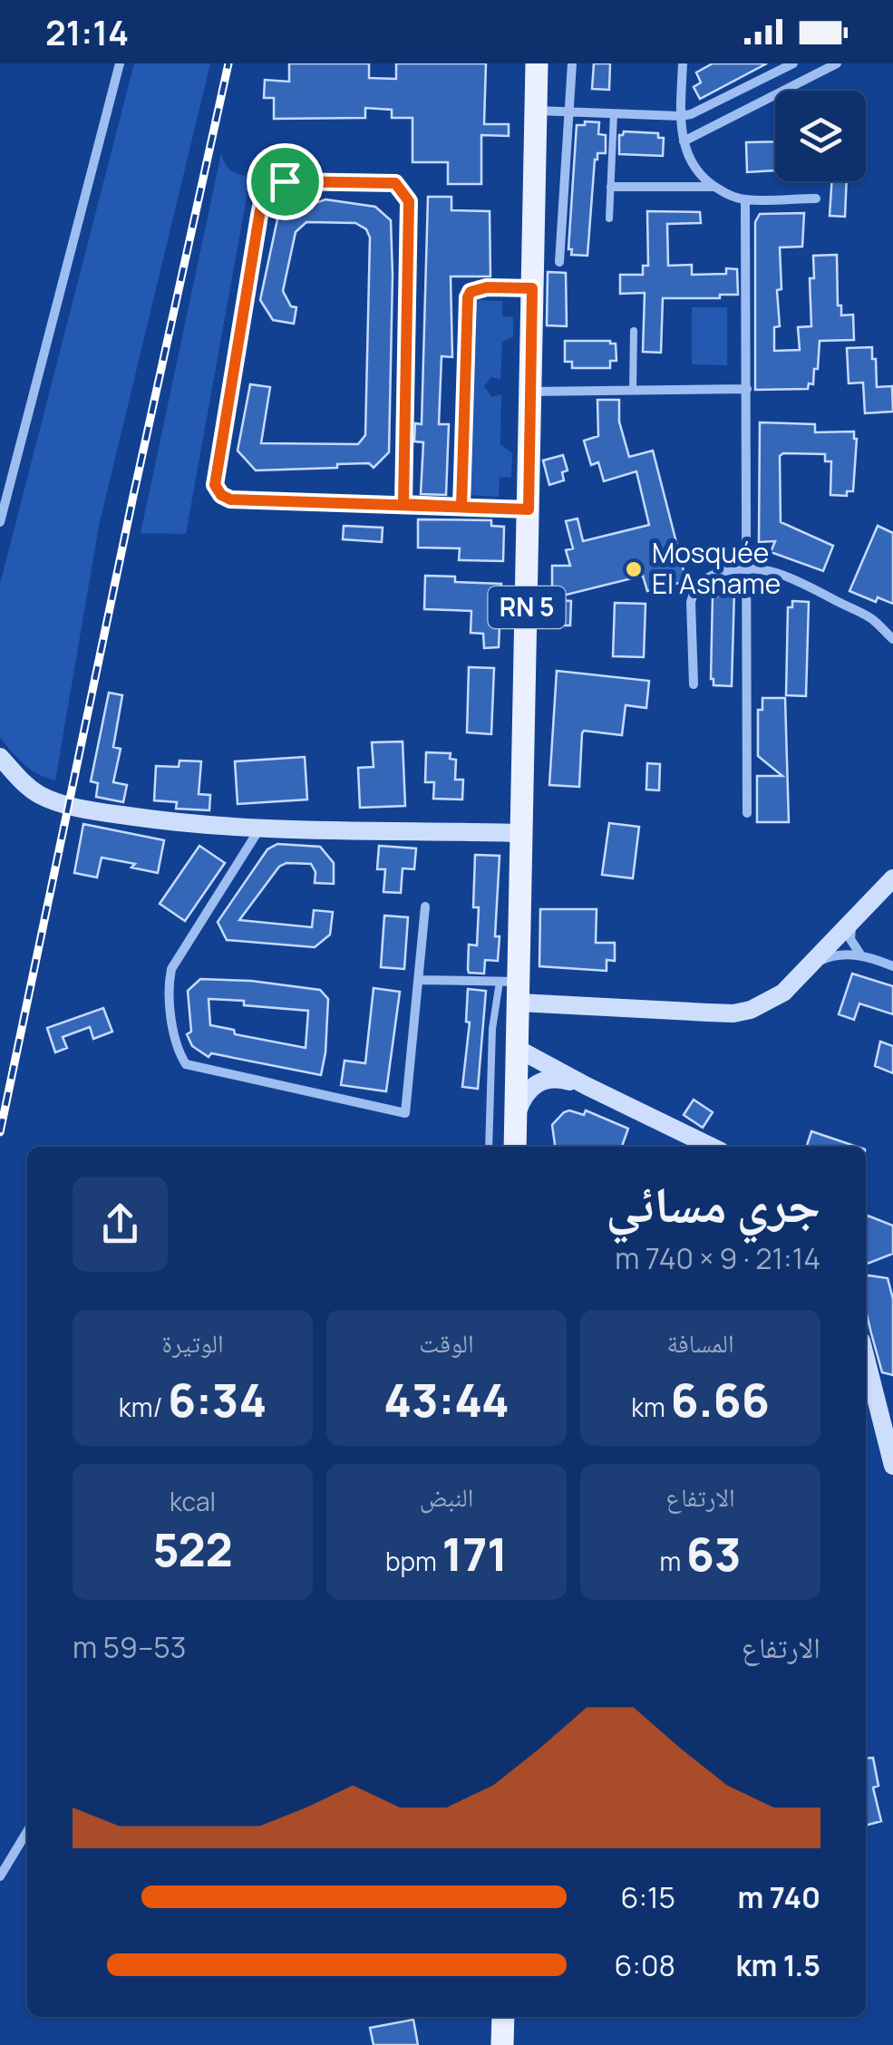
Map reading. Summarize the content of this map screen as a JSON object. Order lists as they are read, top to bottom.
{
  "streets": {
    "main road": ["RN 5"]
  },
  "places": ["Mosquée El Asname"],
  "page": {
    "status": "21:14",
    "heading": ["جري مسائي", "21:14 · 9 × 740 m"],
    "stats": [
      ["المسافة", "6.66 km"],
      ["الوقت", "43:44"],
      ["الوتيرة", "6:34 /km"],
      ["الارتفاع", "63 m"],
      ["النبض", "171 bpm"],
      ["kcal", "522"]
    ],
    "chart": ["الارتفاع", "53–59 m"],
    "list": [
      {
        "name": "740 m",
        "note": "6:15"
      },
      {
        "name": "1.5 km",
        "note": "6:08"
      }
    ]
  }
}
